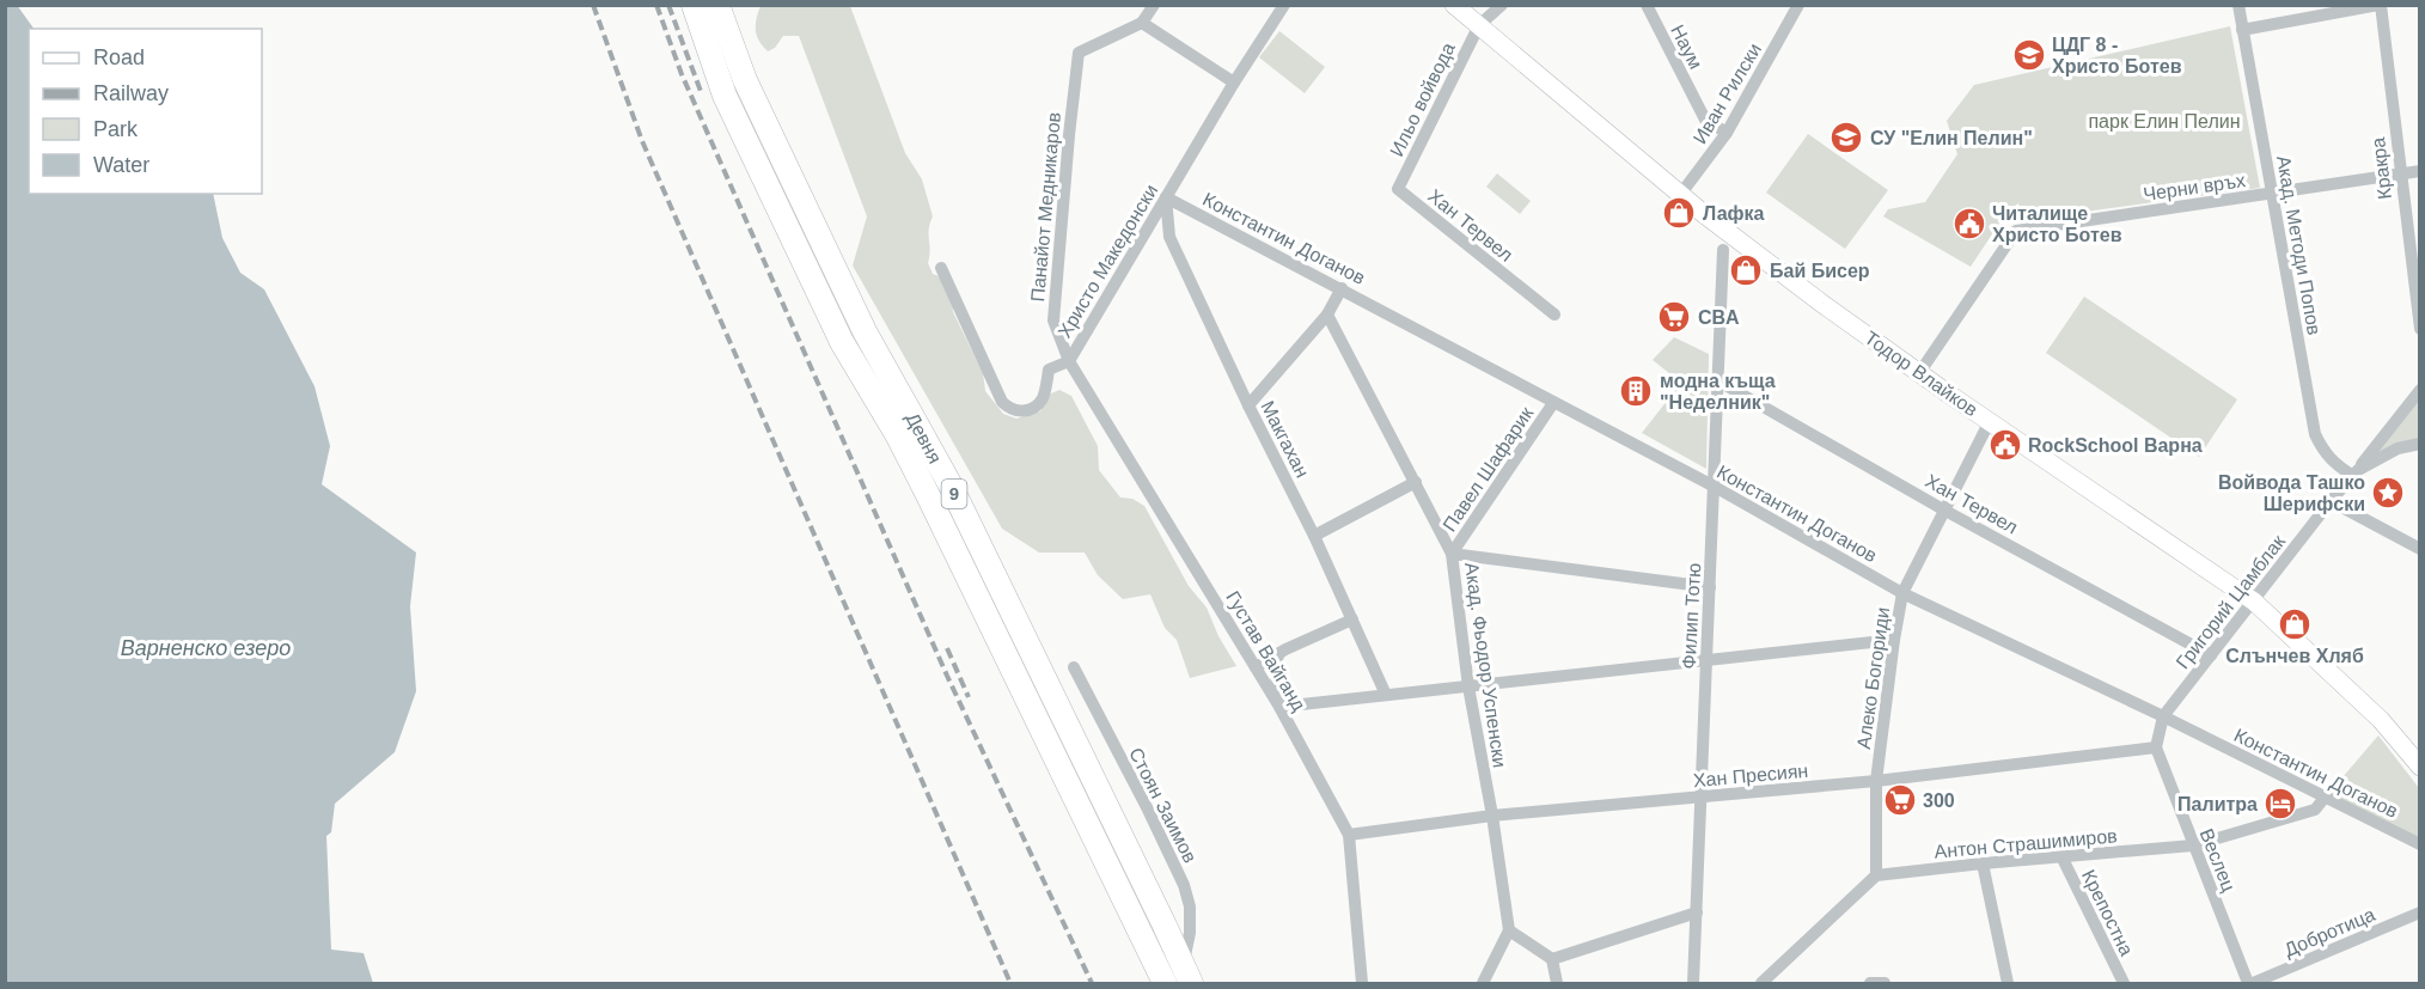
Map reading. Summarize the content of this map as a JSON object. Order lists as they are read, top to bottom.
{
  "streets": {
    "highway": ["Девня", "9"],
    "street": [
      "Наум",
      "Иван Рилски",
      "Ильо войвода",
      "Кракра",
      "Черни връх",
      "Панайот Медникаров",
      "Хан Тервел",
      "Константин Доганов",
      "Акад. Методи Попов",
      "Христо Македонски",
      "Тодор Влайков",
      "Макгахан",
      "Павел Шафарик",
      "Григорий Цамблак",
      "Филип Тотю",
      "Густав Вайганд",
      "Акад. Фьодор Успенски",
      "Алеко Богориди",
      "Хан Пресиян",
      "Стоян Заимов",
      "Антон Страшимиров",
      "Веслец",
      "Крепостна",
      "Добротица"
    ]
  },
  "crossings": [
    ["Наум", "Иван Рилски"],
    ["Иван Рилски", "Тодор Влайков"],
    ["Ильо войвода", "Хан Тервел"],
    ["Ильо войвода", "Тодор Влайков"],
    ["Кракра", "Черни връх"],
    ["Черни връх", "Акад. Методи Попов"],
    ["Черни връх", "Тодор Влайков"],
    ["Панайот Медникаров", "Христо Македонски"],
    ["Панайот Медникаров", "Густав Вайганд"],
    ["Хан Тервел", "Григорий Цамблак"],
    ["Хан Тервел", "Филип Тотю"],
    ["Хан Тервел", "Алеко Богориди"],
    ["Константин Доганов", "Христо Македонски"],
    ["Константин Доганов", "Макгахан"],
    ["Константин Доганов", "Павел Шафарик"],
    ["Константин Доганов", "Григорий Цамблак"],
    ["Константин Доганов", "Филип Тотю"],
    ["Константин Доганов", "Алеко Богориди"],
    ["Константин Доганов", "Антон Страшимиров"],
    ["Акад. Методи Попов", "Григорий Цамблак"],
    ["Христо Македонски", "Макгахан"],
    ["Христо Македонски", "Густав Вайганд"],
    ["Тодор Влайков", "Григорий Цамблак"],
    ["Тодор Влайков", "Алеко Богориди"],
    ["Девня", "Стоян Заимов"],
    ["Павел Шафарик", "Акад. Фьодор Успенски"],
    ["Григорий Цамблак", "Хан Пресиян"],
    ["Григорий Цамблак", "Веслец"],
    ["Филип Тотю", "Хан Пресиян"],
    ["Густав Вайганд", "Хан Пресиян"],
    ["Акад. Фьодор Успенски", "Хан Пресиян"],
    ["Алеко Богориди", "Хан Пресиян"],
    ["Алеко Богориди", "Антон Страшимиров"],
    ["Хан Пресиян", "Веслец"],
    ["Антон Страшимиров", "Веслец"],
    ["Антон Страшимиров", "Крепостна"],
    ["Веслец", "Добротица"]
  ],
  "water": ["Варненско езеро"],
  "parks": ["парк Елин Пелин"],
  "places": {
    "school or university": ["ЦДГ 8 - Христо Ботев", "СУ \"Елин Пелин\""],
    "shop": ["Лафка", "Бай Бисер", "Слънчев Хляб"],
    "public building": ["Читалище Христо Ботев", "RockSchool Варна"],
    "supermarket": ["CBA", "300"],
    "building": ["модна къща \"Неделник\""],
    "place": ["Войвода Ташко Шерифски"],
    "hotel": ["Палитра"]
  },
  "legend": [
    "Road",
    "Railway",
    "Park",
    "Water"
  ]
}
